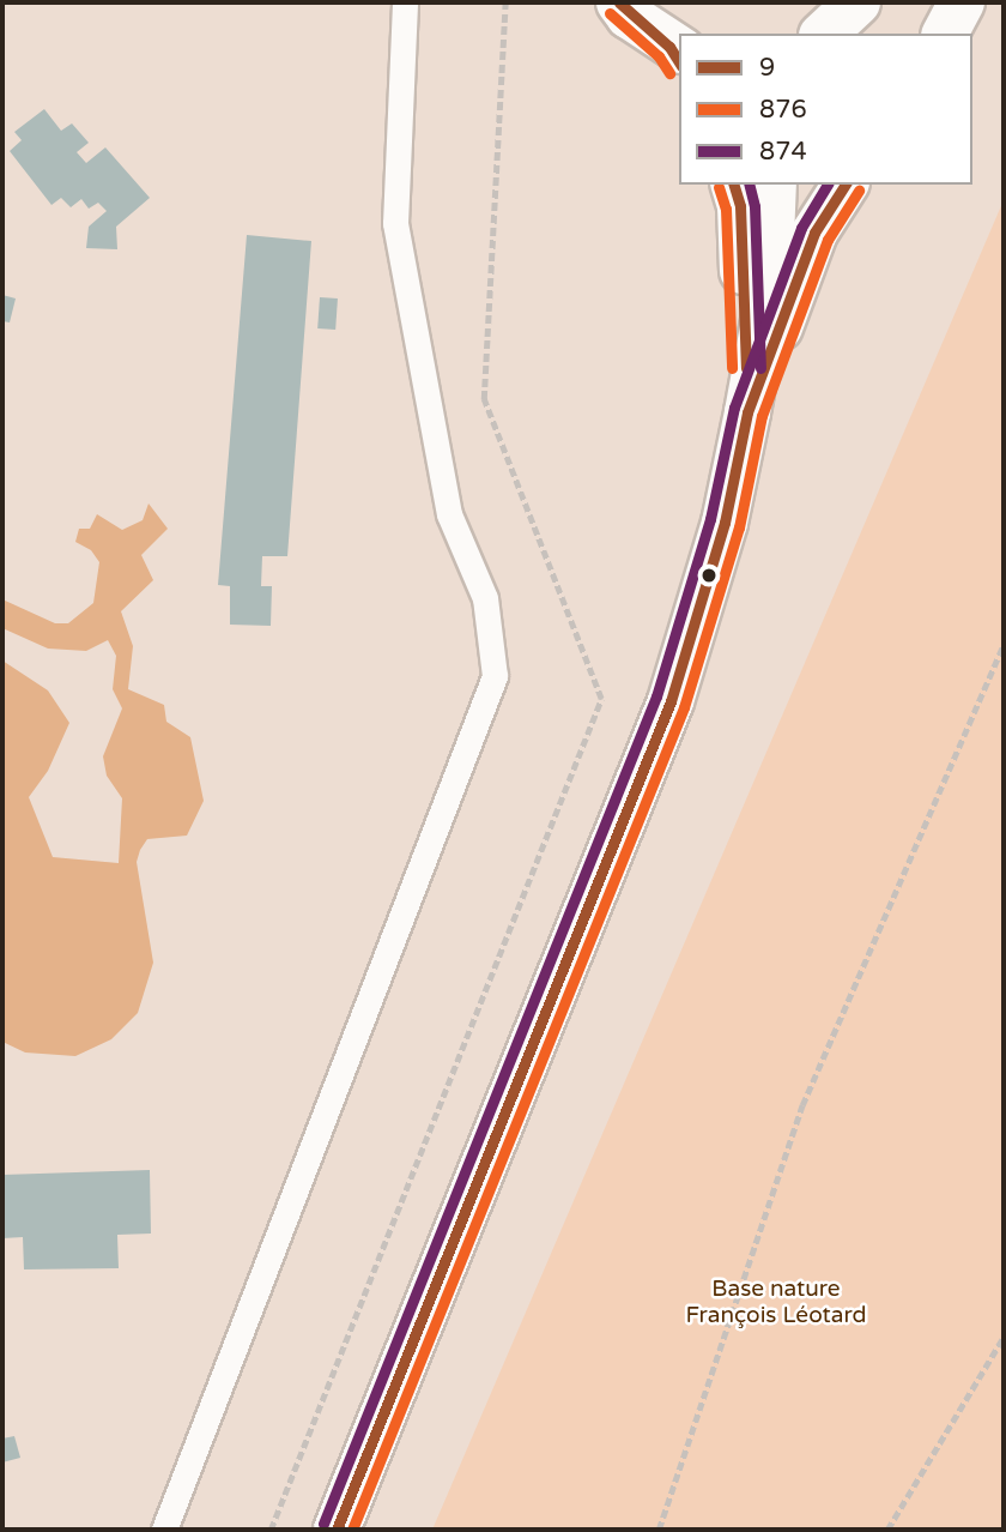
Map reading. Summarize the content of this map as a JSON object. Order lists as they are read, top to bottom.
{
  "parks": ["Base nature François Léotard"],
  "lines": ["transit line 9", "transit line 876", "transit line 874"],
  "legend": ["9", "876", "874"]
}
